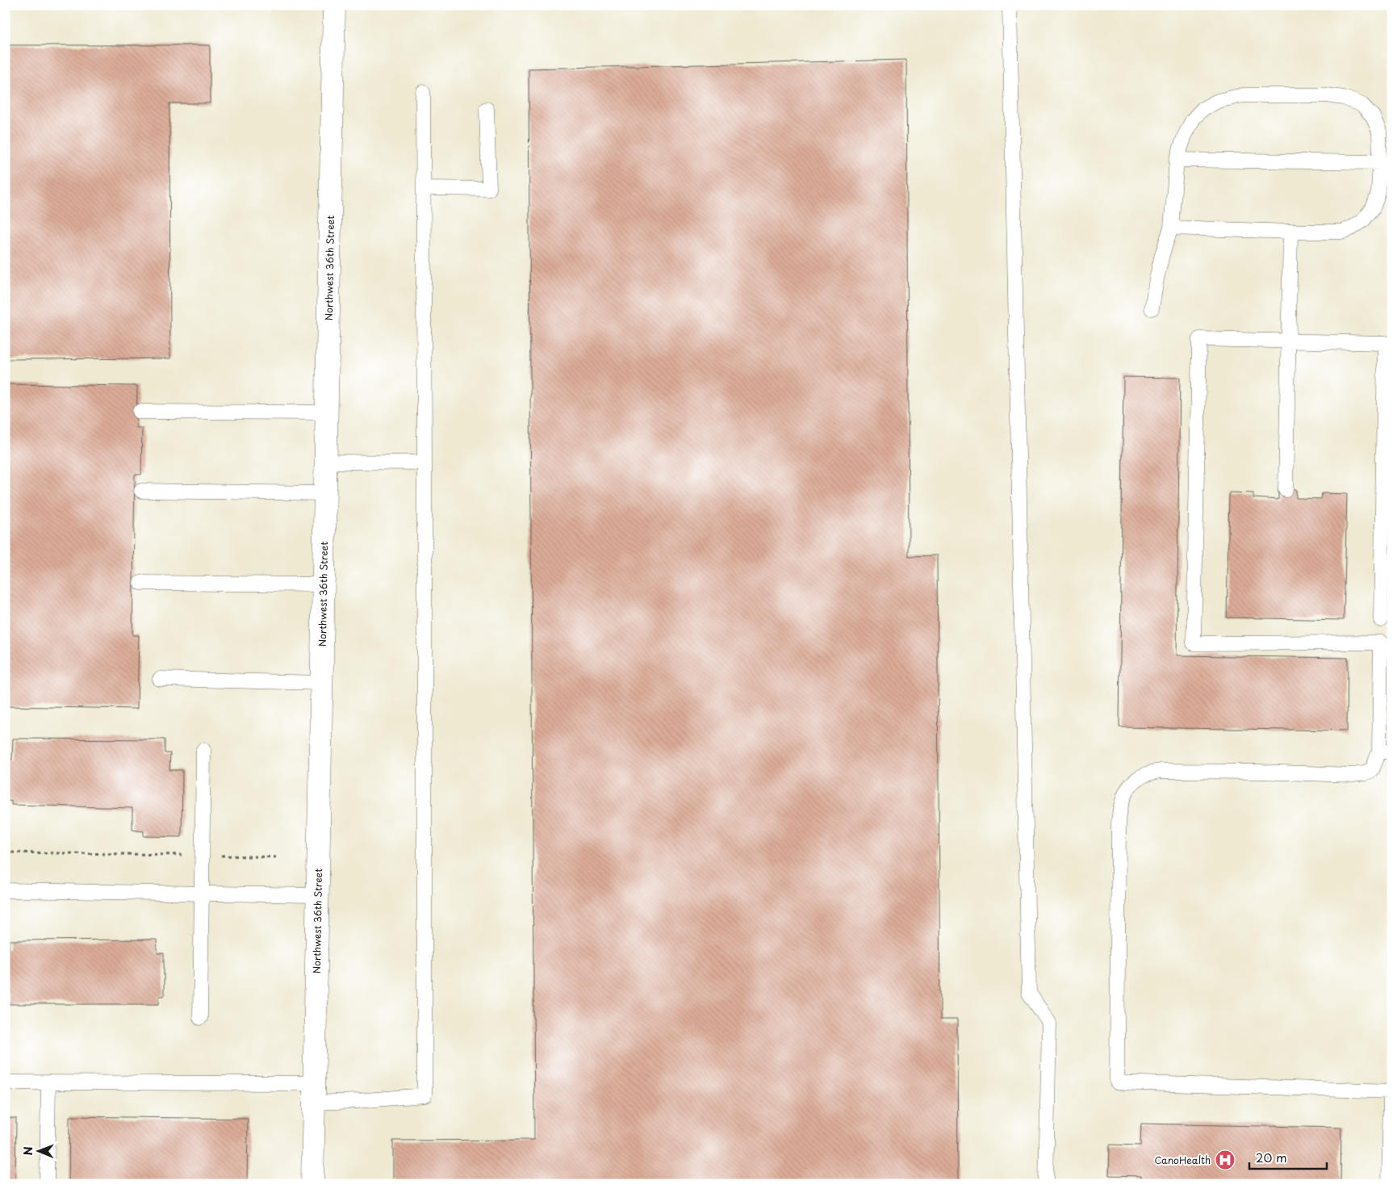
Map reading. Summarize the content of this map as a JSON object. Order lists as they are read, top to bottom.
{
  "streets": {
    "street": ["Northwest 36th Street"]
  },
  "places": {
    "hospital": ["CanoHealth"]
  },
  "scale_bar": "20 m",
  "north": "left"
}
